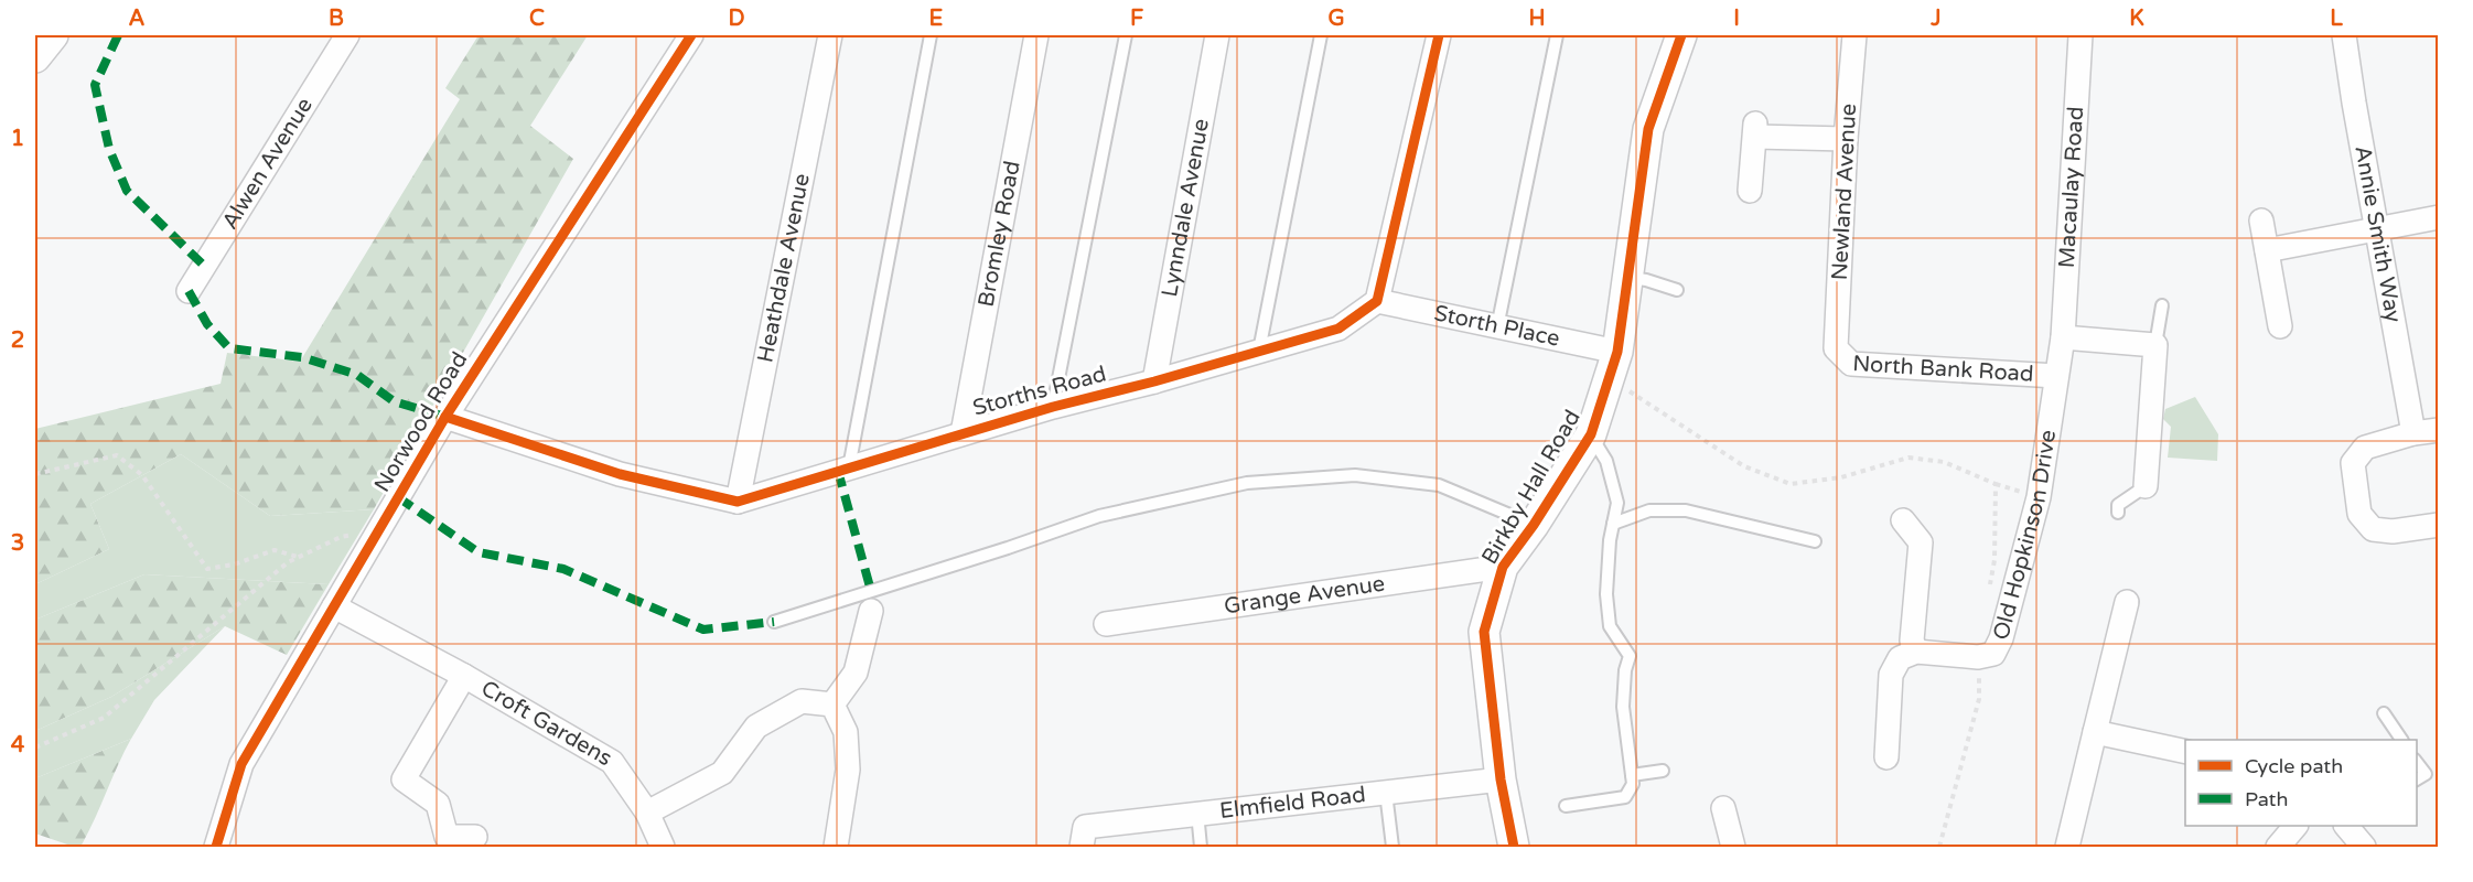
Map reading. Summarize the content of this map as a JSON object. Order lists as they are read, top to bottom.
{
  "streets": {
    "street": [
      "Alwen Avenue",
      "Macaulay Road",
      "Newland Avenue",
      "Lynndale Avenue",
      "Bromley Road",
      "Annie Smith Way",
      "Heathdale Avenue",
      "Storth Place",
      "North Bank Road",
      "Storths Road",
      "Norwood Road",
      "Birkby Hall Road",
      "Old Hopkinson Drive",
      "Grange Avenue",
      "Croft Gardens",
      "Elmfield Road"
    ]
  },
  "crossings": [
    ["Macaulay Road", "North Bank Road"],
    ["Macaulay Road", "Old Hopkinson Drive"],
    ["Newland Avenue", "North Bank Road"],
    ["Lynndale Avenue", "Storths Road"],
    ["Bromley Road", "Storths Road"],
    ["Heathdale Avenue", "Storths Road"],
    ["Storth Place", "Storths Road"],
    ["Storth Place", "Birkby Hall Road"],
    ["North Bank Road", "Old Hopkinson Drive"],
    ["Norwood Road", "Croft Gardens"],
    ["Birkby Hall Road", "Grange Avenue"],
    ["Birkby Hall Road", "Elmfield Road"]
  ],
  "legend": ["Cycle path", "Path"],
  "grid": {
    "columns": [
      "A",
      "B",
      "C",
      "D",
      "E",
      "F",
      "G",
      "H",
      "I",
      "J",
      "K",
      "L"
    ],
    "rows": [
      "1",
      "2",
      "3",
      "4"
    ]
  }
}
